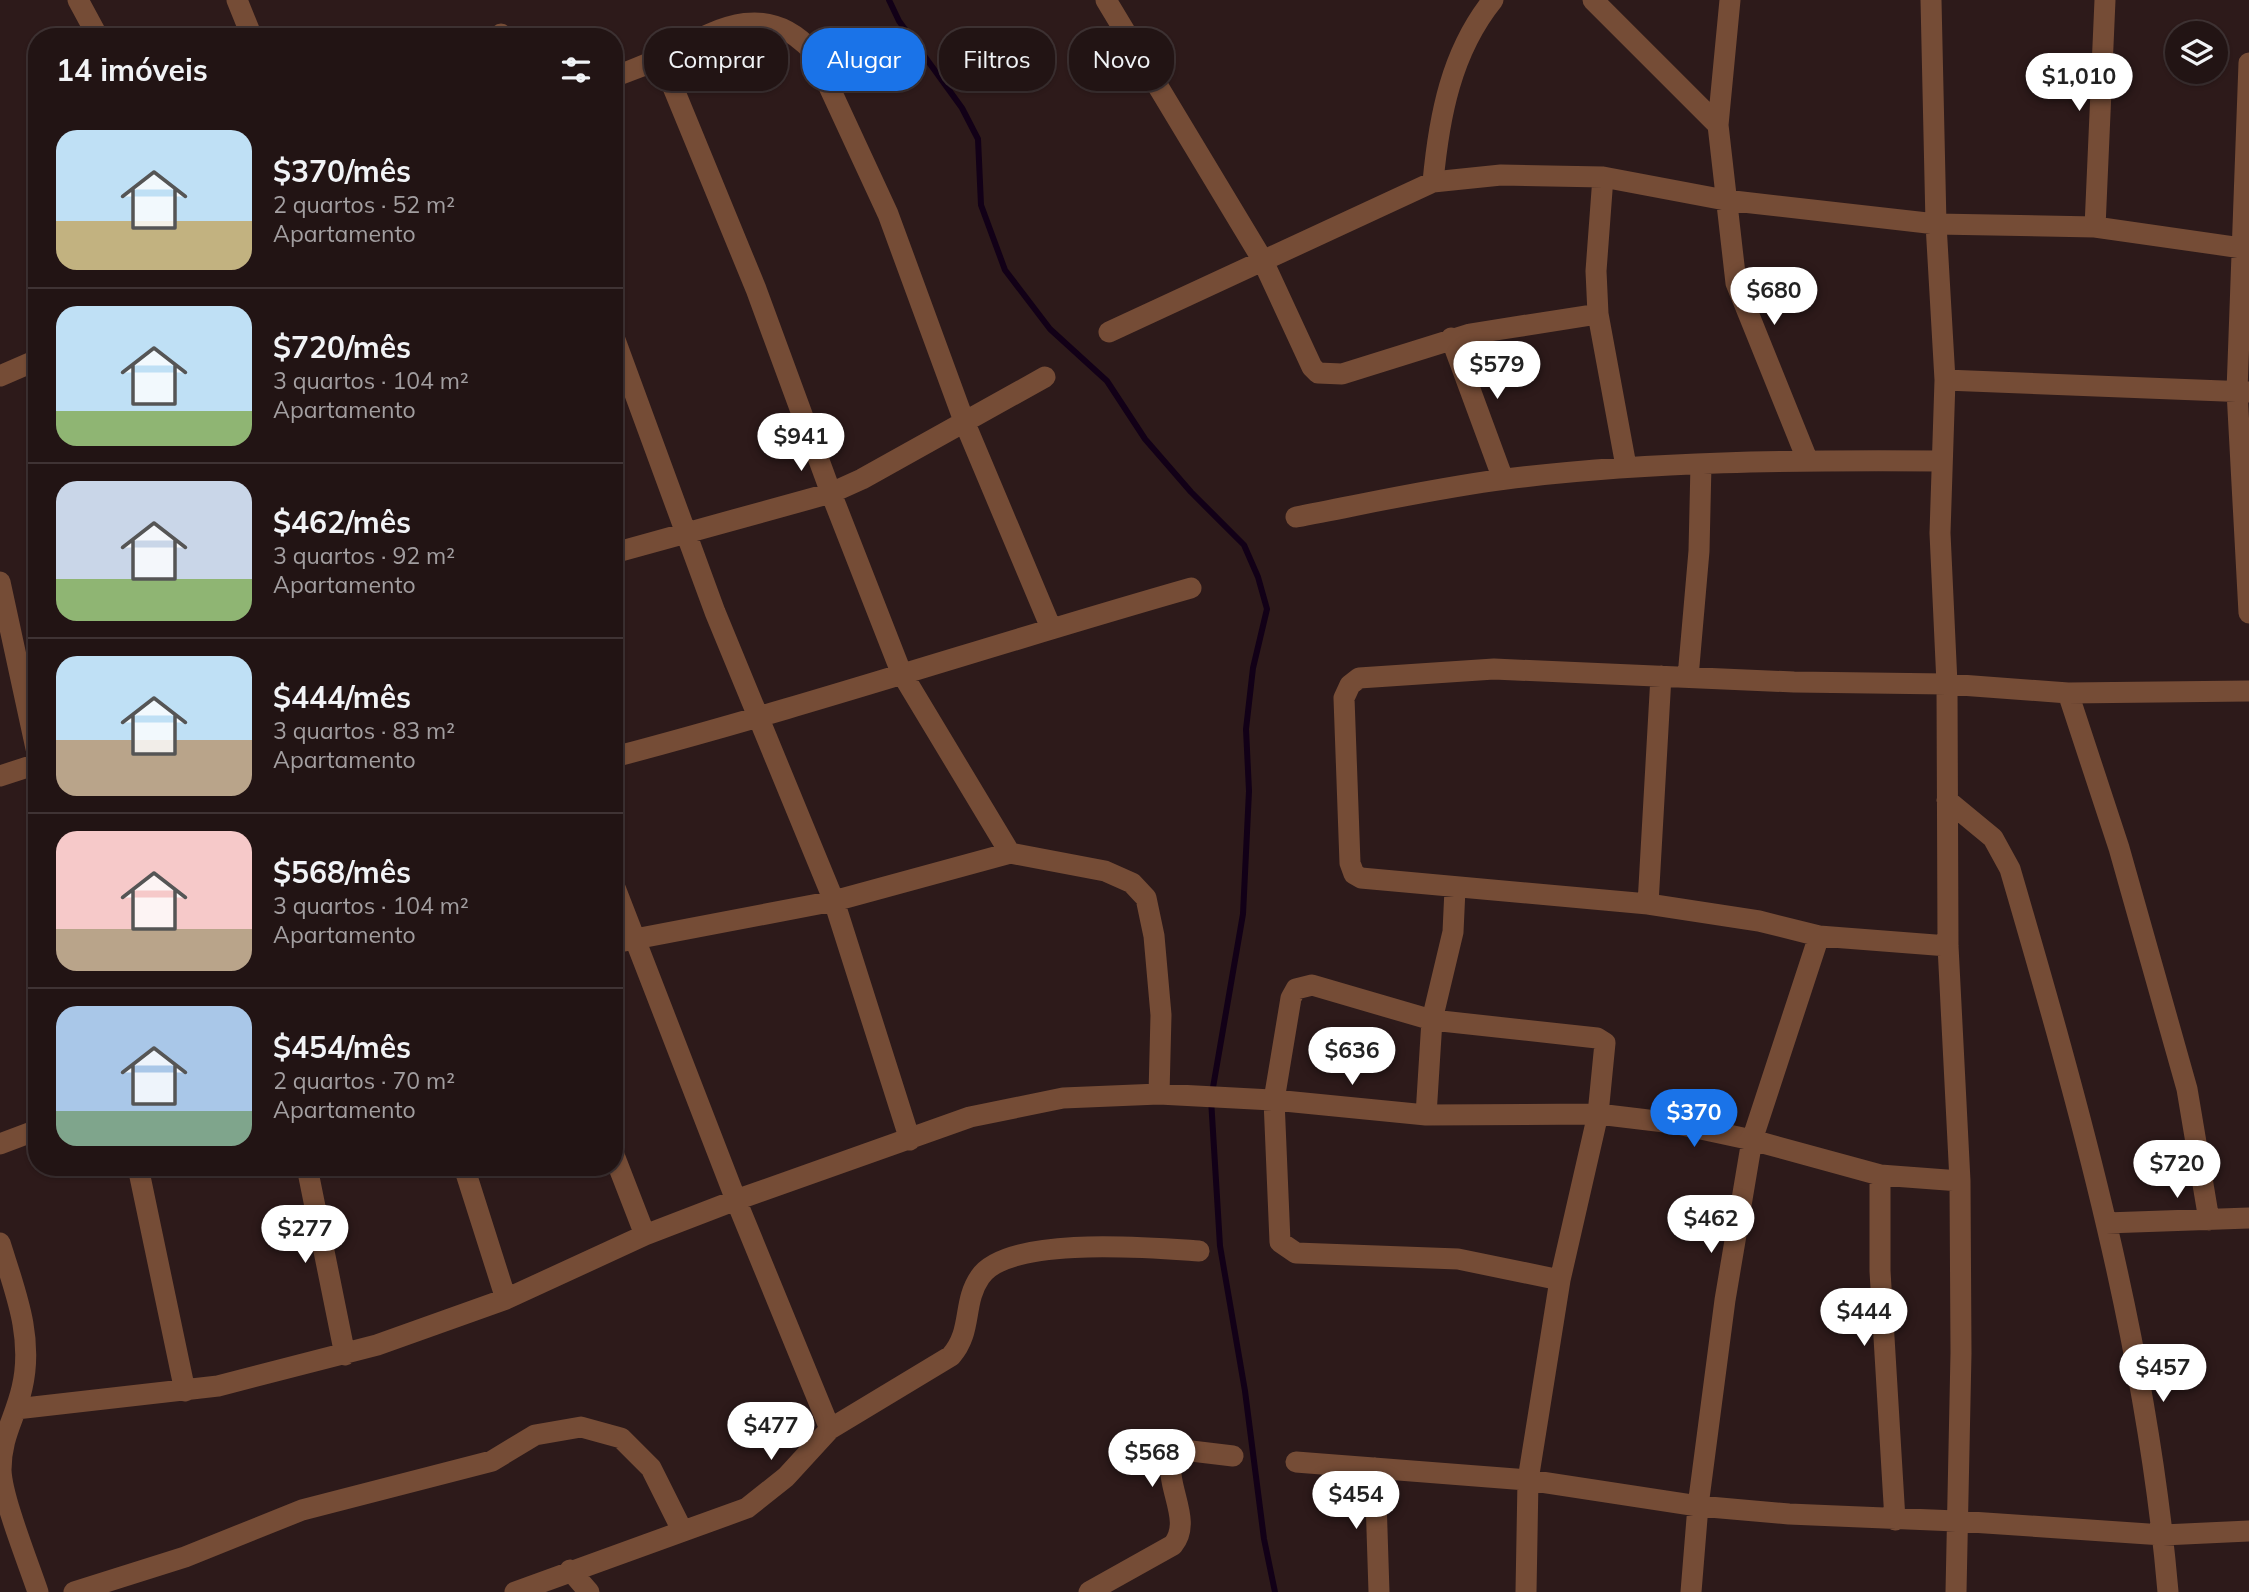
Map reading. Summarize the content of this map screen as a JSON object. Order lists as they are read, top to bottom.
{
  "page": {
    "chip": [
      "Comprar",
      "Alugar",
      "Filtros",
      "Novo"
    ],
    "heading": "14 imóveis",
    "price": [
      "$1,010",
      "$680",
      "$579",
      "$941",
      "$636",
      "$370",
      "$720",
      "$462",
      "$277",
      "$444",
      "$457",
      "$477",
      "$568",
      "$454"
    ],
    "list": [
      {
        "name": "$370/mês",
        "note": "2 quartos · 52 m² · Apartamento"
      },
      {
        "name": "$720/mês",
        "note": "3 quartos · 104 m² · Apartamento"
      },
      {
        "name": "$462/mês",
        "note": "3 quartos · 92 m² · Apartamento"
      },
      {
        "name": "$444/mês",
        "note": "3 quartos · 83 m² · Apartamento"
      },
      {
        "name": "$568/mês",
        "note": "3 quartos · 104 m² · Apartamento"
      },
      {
        "name": "$454/mês",
        "note": "2 quartos · 70 m² · Apartamento"
      }
    ]
  }
}
